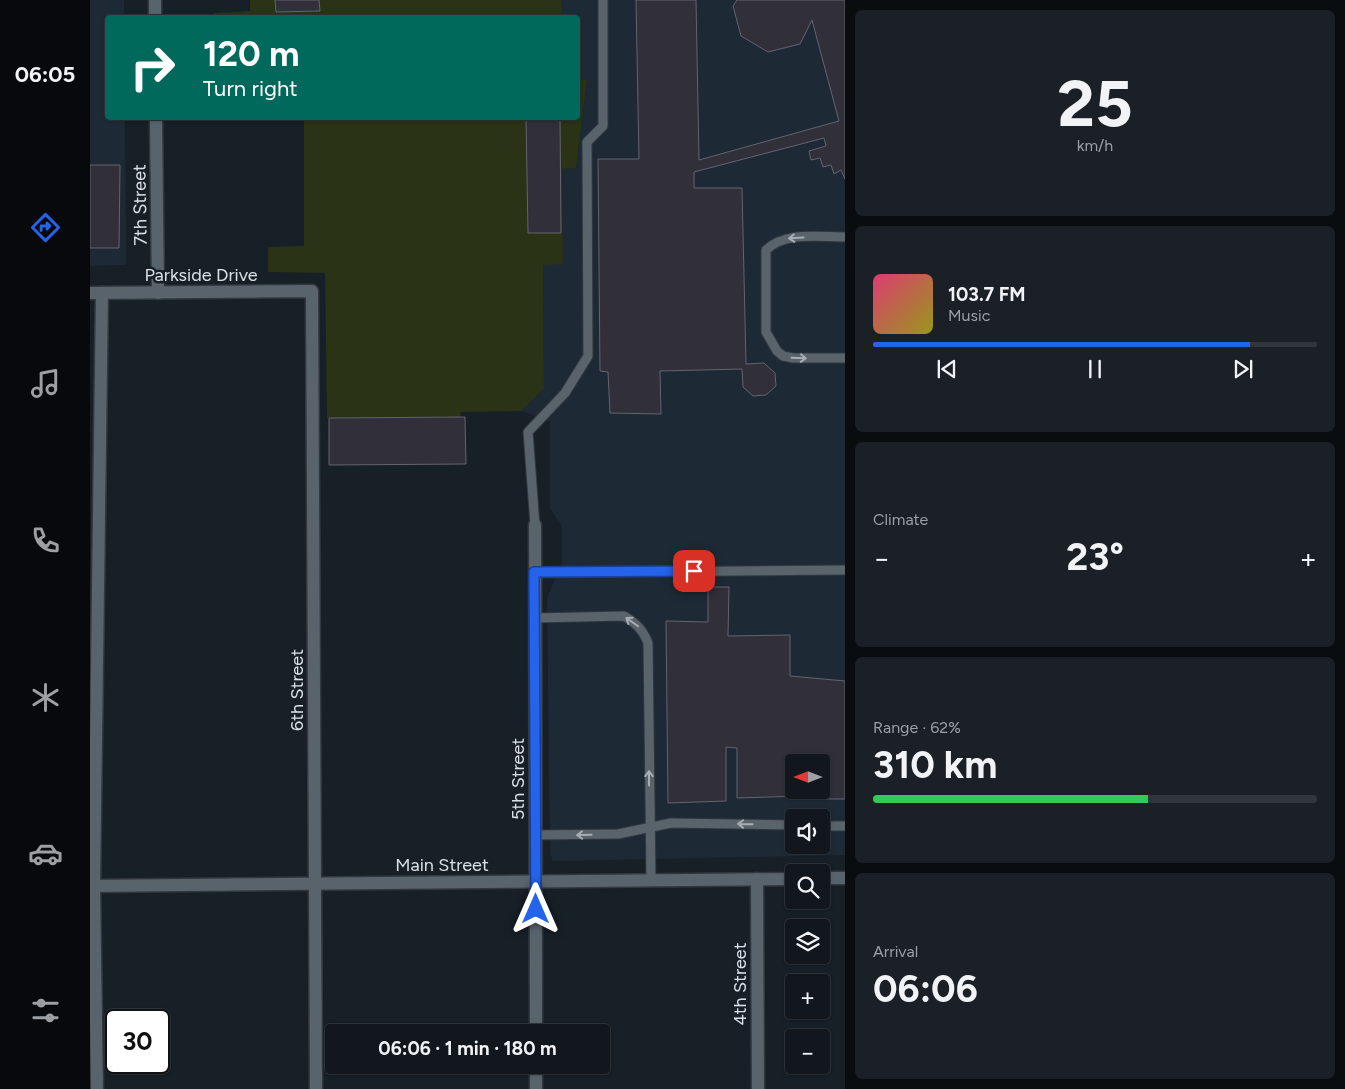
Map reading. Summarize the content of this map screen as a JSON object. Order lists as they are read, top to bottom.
{
  "streets": {
    "street": [
      "7th Street",
      "Parkside Drive",
      "6th Street",
      "5th Street",
      "Main Street",
      "4th Street"
    ]
  },
  "crossings": [
    ["7th Street", "Parkside Drive"],
    ["Parkside Drive", "6th Street"],
    ["6th Street", "Main Street"],
    ["5th Street", "Main Street"],
    ["Main Street", "4th Street"]
  ],
  "north": "left",
  "page": {
    "tabs": "06:05",
    "tile": [
      ["25", "km/h"],
      "Climate",
      ["Range · 62%", "310 km"],
      ["Arrival", "06:06"]
    ],
    "turn": ["120 m", "Turn right"],
    "song": ["103.7 FM", "Music"],
    "heat": ["−", "23°", "+"],
    "map_buttons": ["+", "−"],
    "limit": "30",
    "trip": "06:06 · 1 min · 180 m"
  }
}
